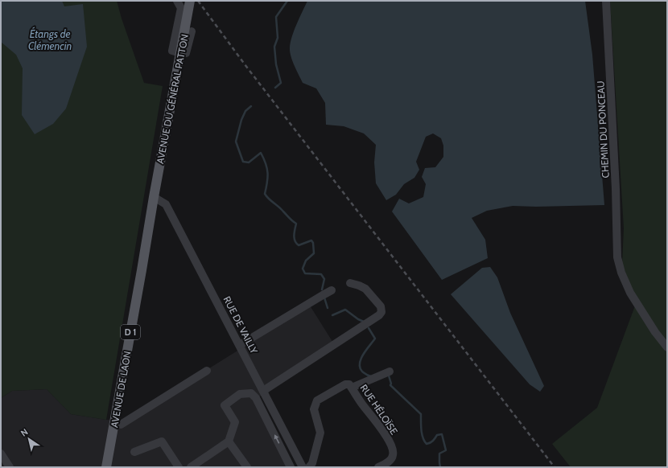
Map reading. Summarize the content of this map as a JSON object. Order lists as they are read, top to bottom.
{
  "streets": {
    "main road": ["AVENUE DU GÉNÉRAL PATTON", "D 1", "AVENUE DE LAON"],
    "street": ["CHEMIN DU PONCEAU", "RUE DE VAILLY", "RUE HÉLOÏSE"]
  },
  "crossings": [
    ["AVENUE DU GÉNÉRAL PATTON", "RUE DE VAILLY"],
    ["AVENUE DU GÉNÉRAL PATTON", "AVENUE DE LAON"],
    ["RUE DE VAILLY", "AVENUE DE LAON"]
  ],
  "water": ["Étangs de Clémencin"],
  "north": "top left"
}
